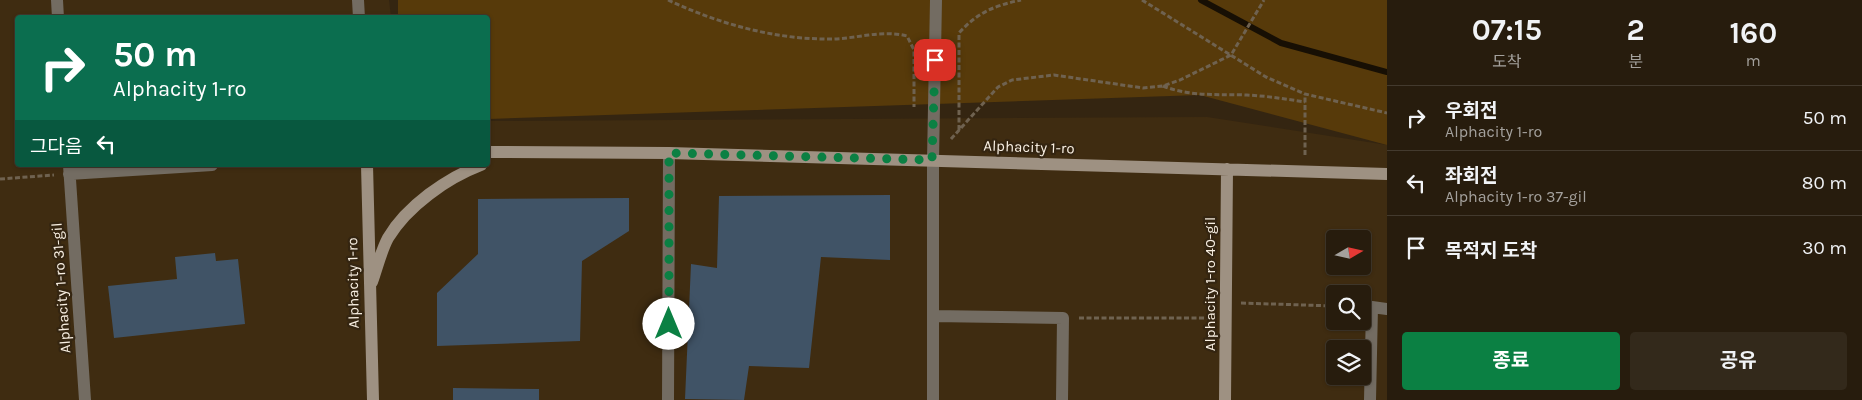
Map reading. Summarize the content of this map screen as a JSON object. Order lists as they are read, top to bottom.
{
  "streets": {
    "street": ["Alphacity 1-ro", "Alphacity 1-ro 40-gil", "Alphacity 1-ro 31-gil"]
  },
  "crossings": [
    ["Alphacity 1-ro", "Alphacity 1-ro 40-gil"]
  ],
  "north": "right",
  "page": {
    "eta": [
      "07:15",
      "도착",
      "2",
      "분",
      "160",
      "m"
    ],
    "turn": ["50 m", "Alphacity 1-ro"],
    "list": [
      {
        "name": "우회전",
        "note": "Alphacity 1-ro",
        "value": "50 m"
      },
      {
        "name": "좌회전",
        "note": "Alphacity 1-ro 37-gil",
        "value": "80 m"
      },
      {
        "name": "목적지 도착",
        "value": "30 m"
      }
    ],
    "then": "그다음",
    "buttons": ["종료", "공유"]
  }
}
